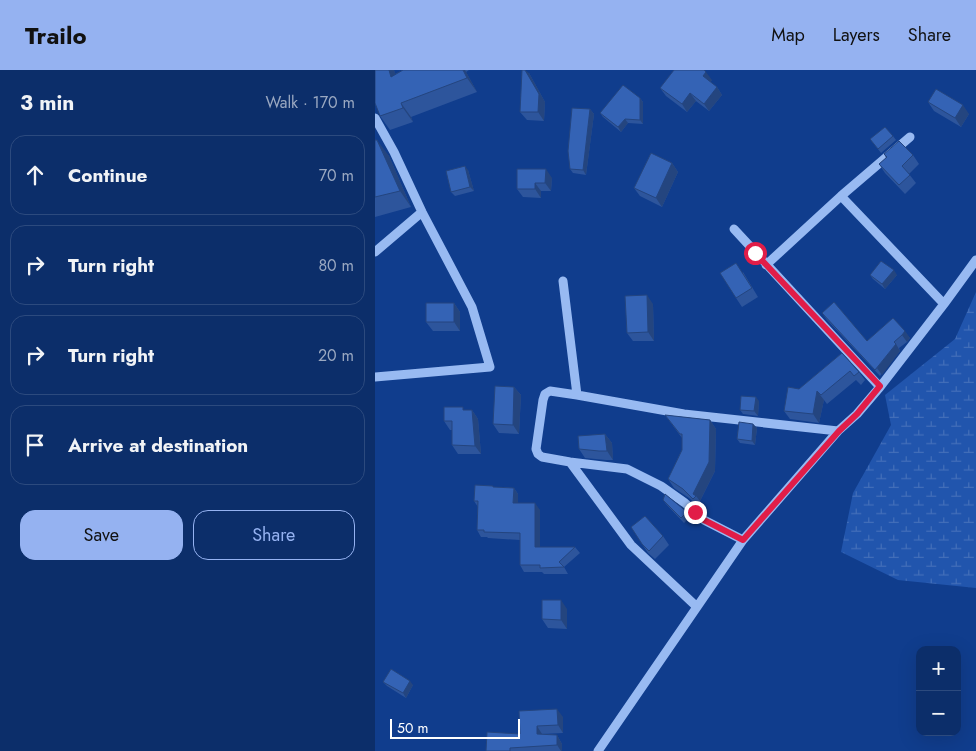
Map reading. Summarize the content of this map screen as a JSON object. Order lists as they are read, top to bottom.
{
  "scale_bar": "50 m",
  "page": {
    "header": "Trailo",
    "nav": ["Map", "Layers", "Share"],
    "heading": ["3 min", "Walk · 170 m"],
    "list": [
      ["Continue", "70 m"],
      ["Turn right", "80 m"],
      ["Turn right", "20 m"],
      "Arrive at destination"
    ],
    "buttons": ["Save", "Share"],
    "map_buttons": ["+", "−"],
    "scale": "50 m"
  }
}
